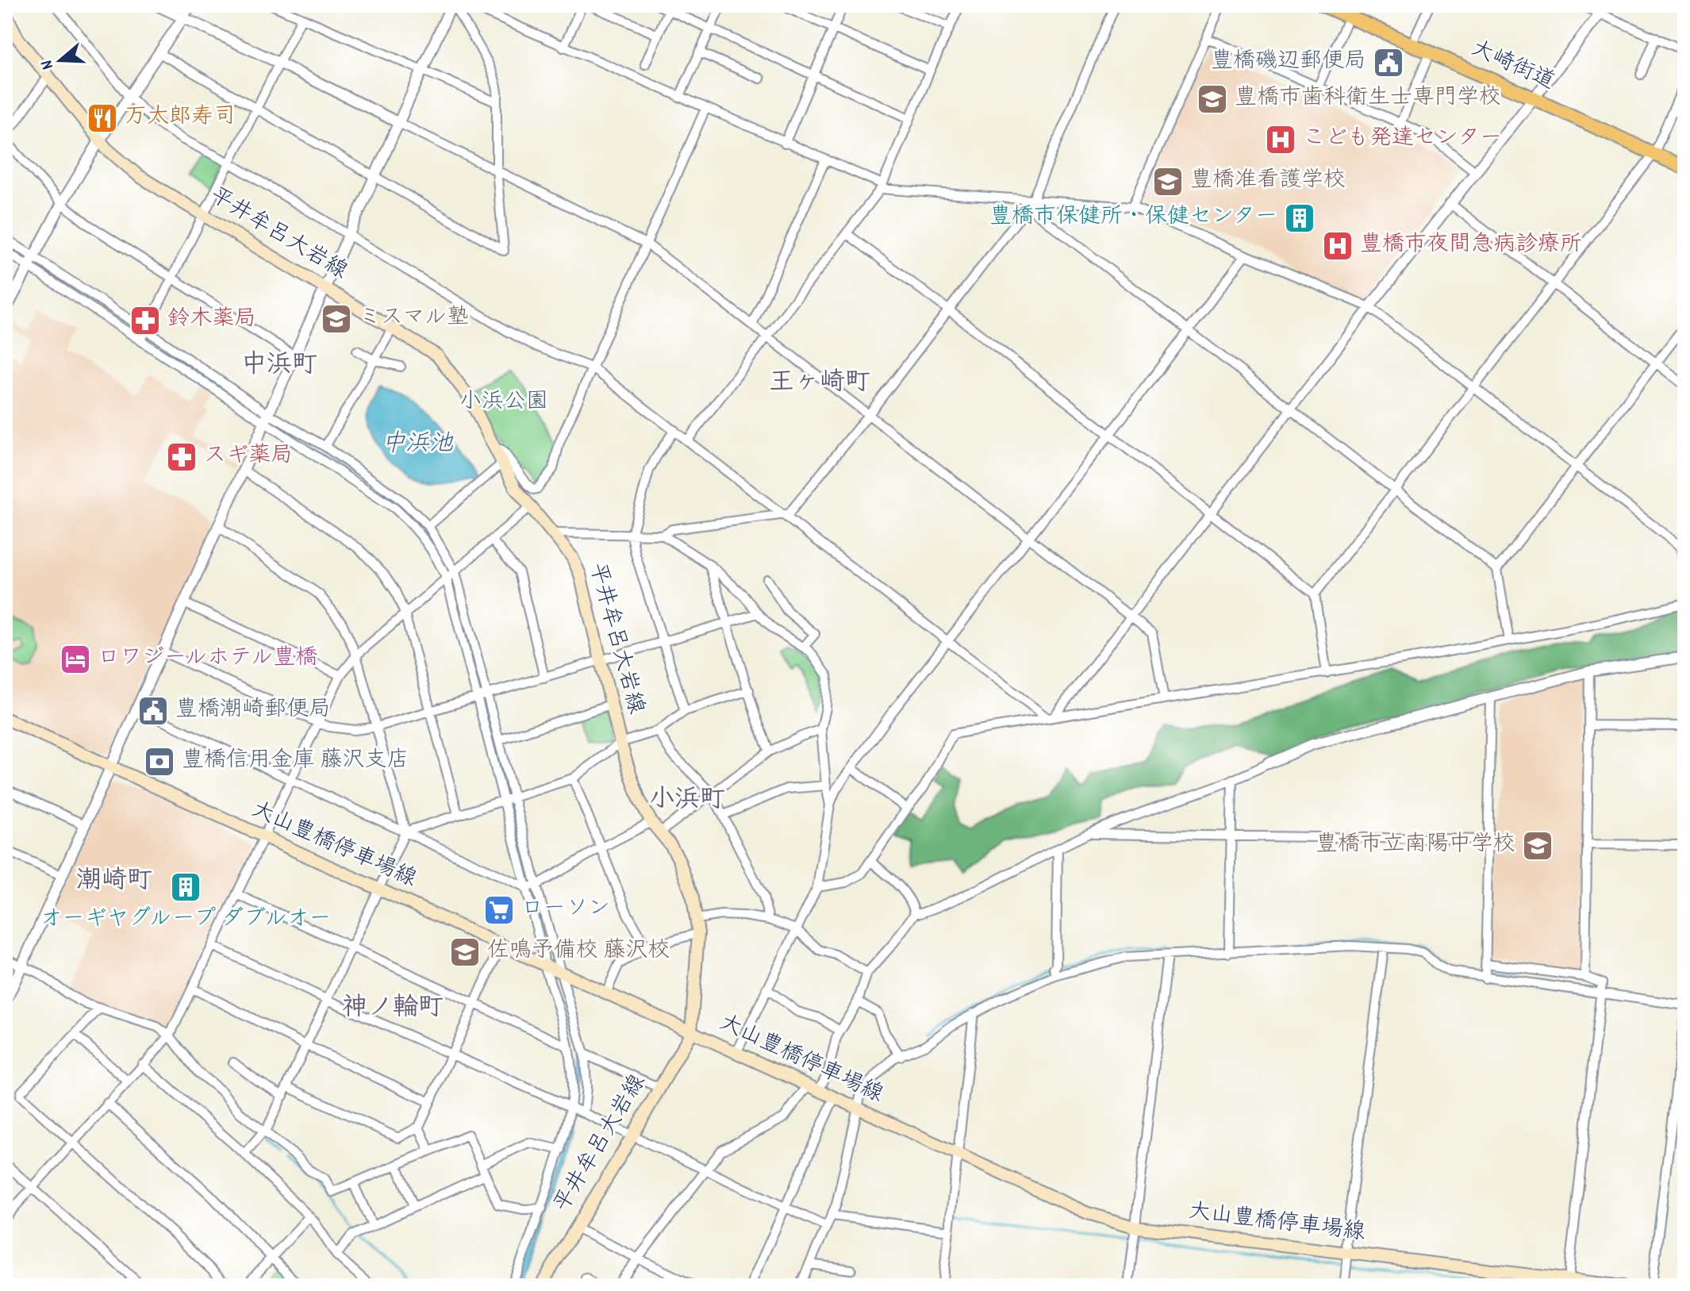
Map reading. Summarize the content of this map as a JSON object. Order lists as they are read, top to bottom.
{
  "streets": {
    "main road": ["大崎街道", "平井牟呂大岩線", "大山豊橋停車場線"]
  },
  "crossings": [
    ["平井牟呂大岩線", "大山豊橋停車場線"]
  ],
  "districts": [
    "中浜町",
    "王ヶ崎町",
    "小浜町",
    "潮崎町",
    "神ノ輪町"
  ],
  "water": ["中浜池"],
  "parks": ["小浜公園"],
  "places": {
    "public building": ["豊橋磯辺郵便局", "豊橋潮崎郵便局"],
    "school or university": [
      "豊橋市歯科衛生士専門学校",
      "豊橋准看護学校",
      "ミスマル塾",
      "豊橋市立南陽中学校",
      "佐鳴予備校 藤沢校"
    ],
    "restaurant": ["万太郎寿司"],
    "hospital": ["こども発達センター", "豊橋市夜間急病診療所"],
    "building": ["豊橋市保健所・保健センター", "オーギヤグループ ダブルオー"],
    "pharmacy": ["鈴木薬局", "スギ薬局"],
    "hotel": ["ロワジールホテル豊橋"],
    "bank": ["豊橋信用金庫 藤沢支店"],
    "supermarket": ["ローソン"]
  },
  "north": "left"
}
